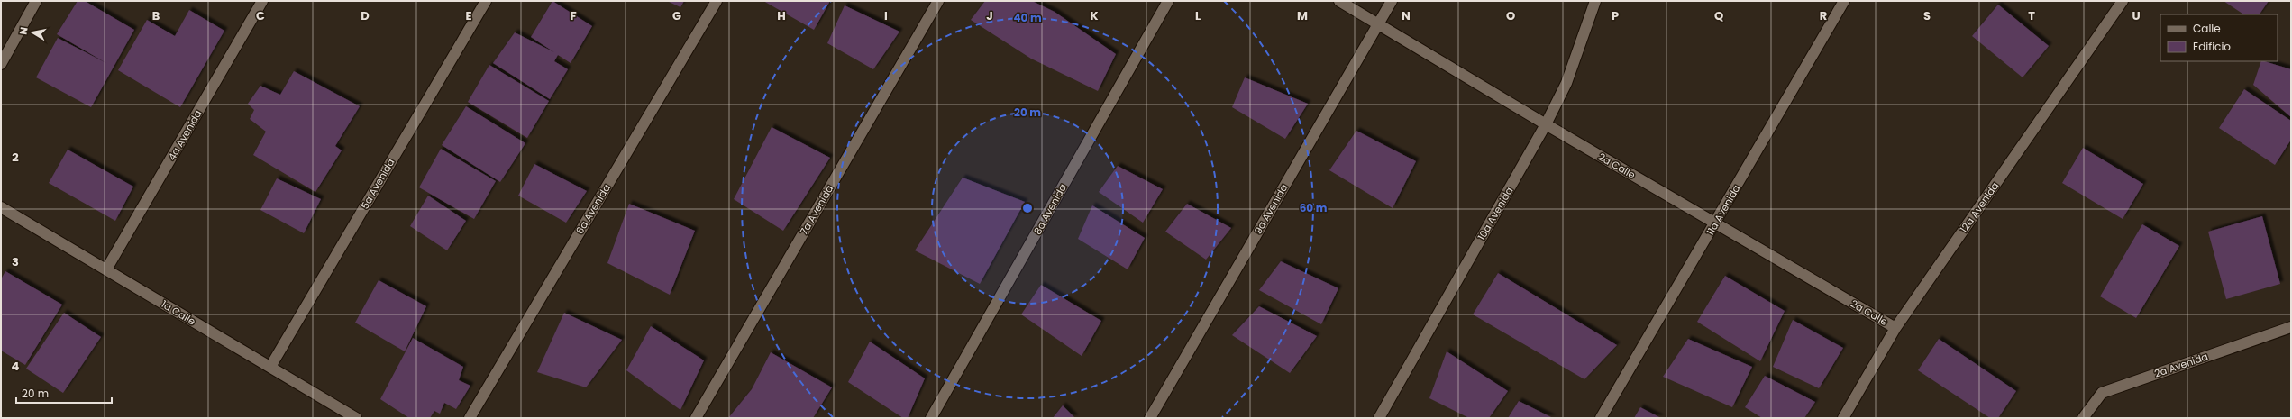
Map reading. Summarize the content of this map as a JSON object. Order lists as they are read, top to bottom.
{
  "streets": {
    "street": [
      "4a Avenida",
      "2a Calle",
      "5a Avenida",
      "12a Avenida",
      "6a Avenida",
      "8a Avenida",
      "9a Avenida",
      "7a Avenida",
      "11a Avenida",
      "10a Avenida",
      "1a Calle",
      "2a Avenida"
    ]
  },
  "crossings": [
    ["4a Avenida", "1a Calle"],
    ["2a Calle", "12a Avenida"],
    ["2a Calle", "9a Avenida"],
    ["2a Calle", "11a Avenida"],
    ["2a Calle", "10a Avenida"],
    ["5a Avenida", "1a Calle"]
  ],
  "legend": ["Calle", "Edificio"],
  "scale_bar": "20 m",
  "north": "left",
  "grid": {
    "columns": [
      "B",
      "C",
      "D",
      "E",
      "F",
      "G",
      "H",
      "I",
      "J",
      "K",
      "L",
      "M",
      "N",
      "O",
      "P",
      "Q",
      "R",
      "S",
      "T",
      "U"
    ],
    "rows": ["2", "3", "4"]
  },
  "rings": ["40 m", "20 m", "60 m"]
}
